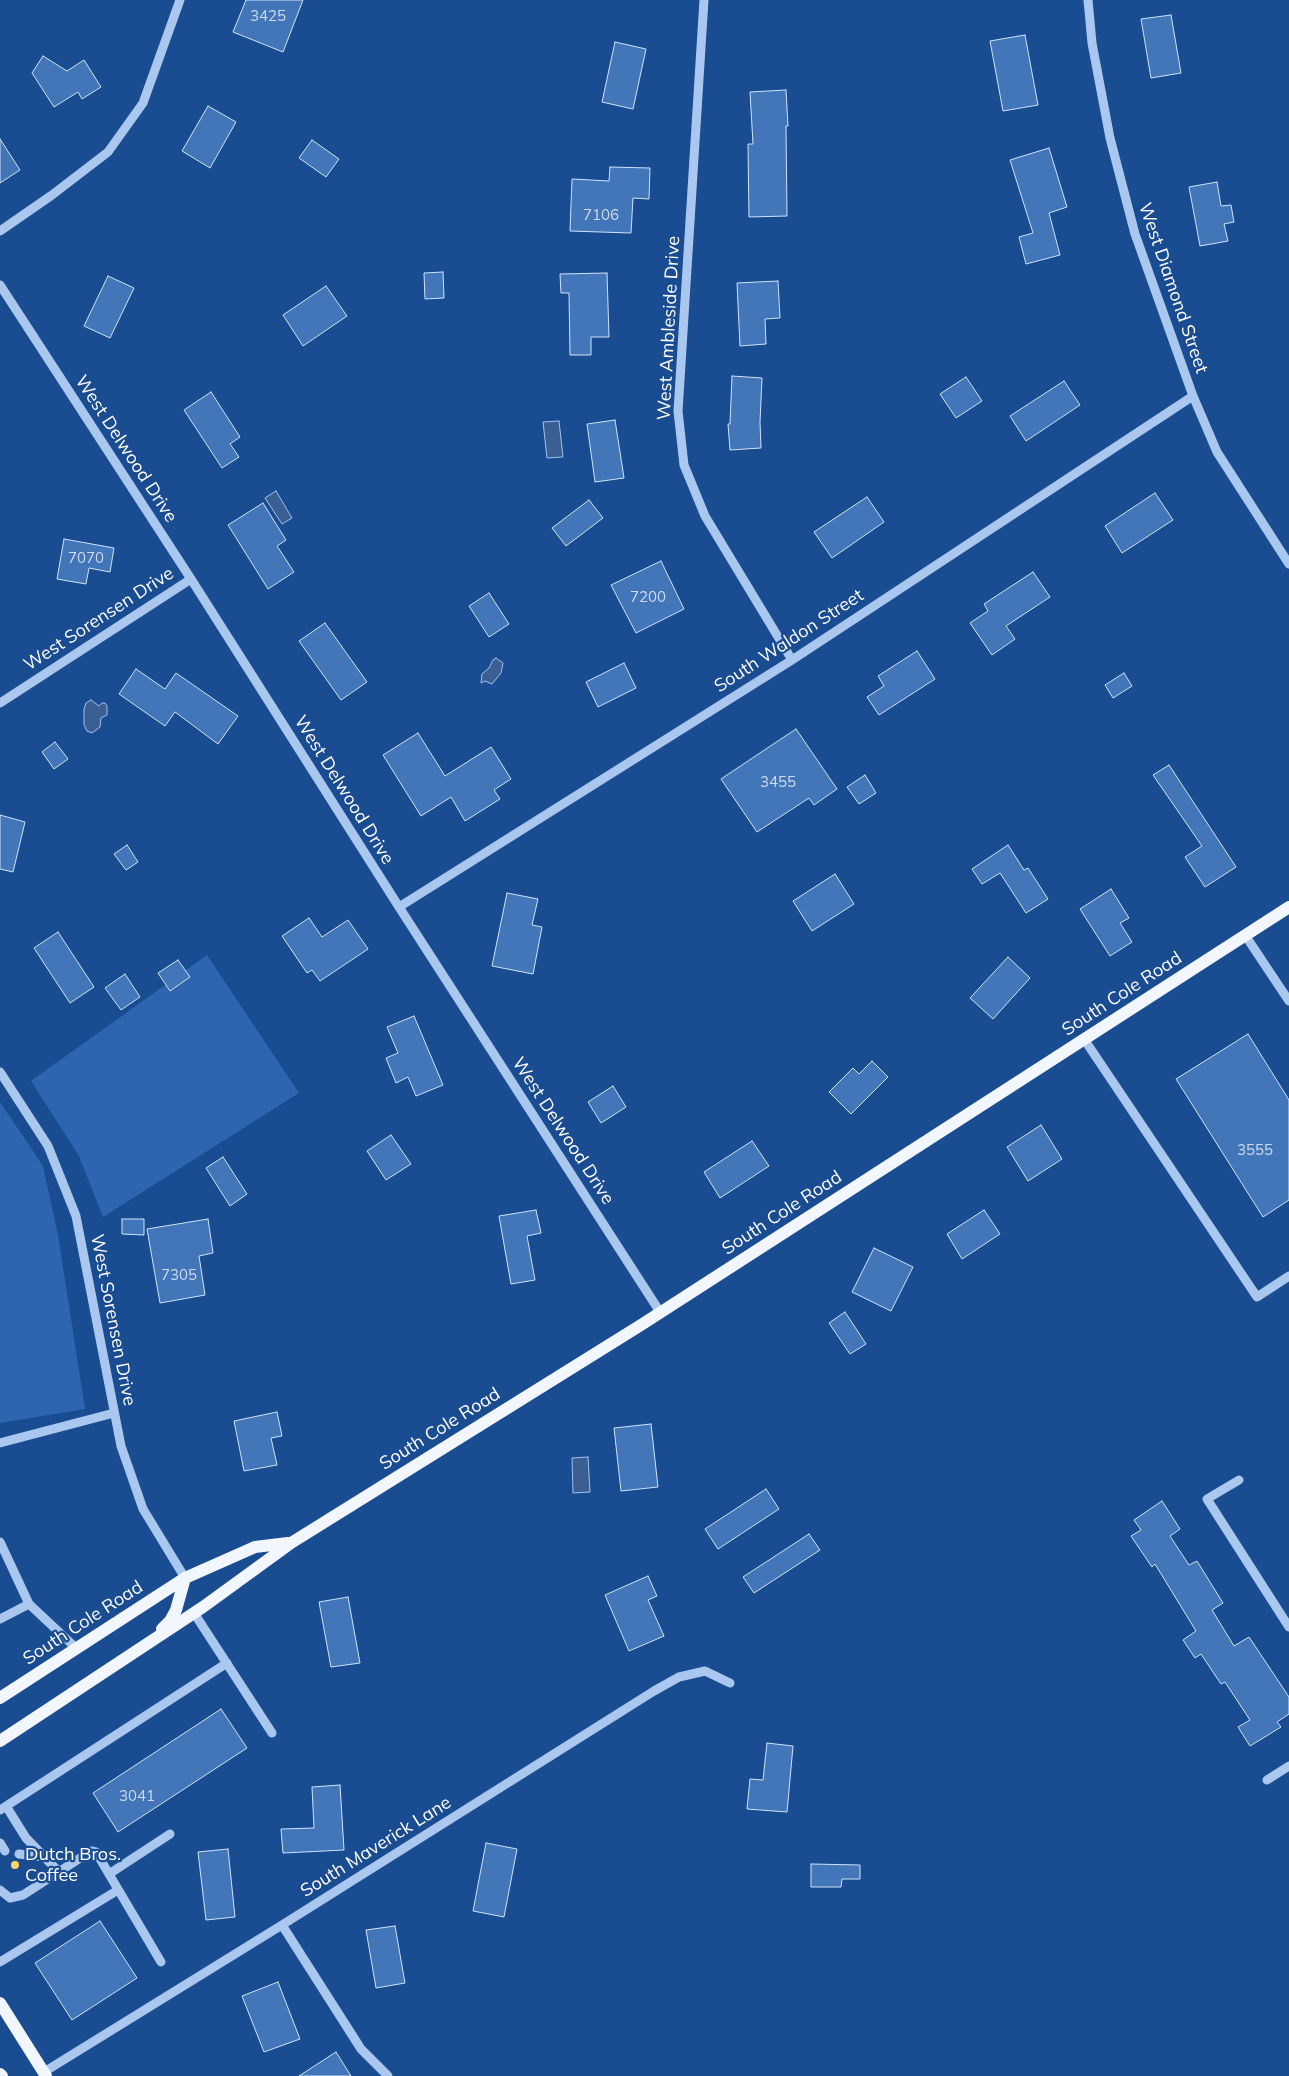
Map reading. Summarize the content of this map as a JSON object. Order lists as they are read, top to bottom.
{
  "streets": {
    "main road": ["South Cole Road"],
    "street": [
      "West Diamond Street",
      "West Ambleside Drive",
      "West Delwood Drive",
      "West Sorensen Drive",
      "South Waldon Street",
      "South Maverick Lane"
    ]
  },
  "crossings": [
    ["West Diamond Street", "South Waldon Street"],
    ["West Ambleside Drive", "South Waldon Street"],
    ["West Delwood Drive", "West Sorensen Drive"],
    ["West Delwood Drive", "South Waldon Street"],
    ["West Delwood Drive", "South Cole Road"],
    ["West Sorensen Drive", "South Cole Road"]
  ],
  "places": ["Dutch Bros. Coffee"],
  "house_numbers": [
    "3425",
    "7106",
    "7070",
    "7200",
    "3455",
    "3555",
    "7305",
    "3041"
  ]
}
